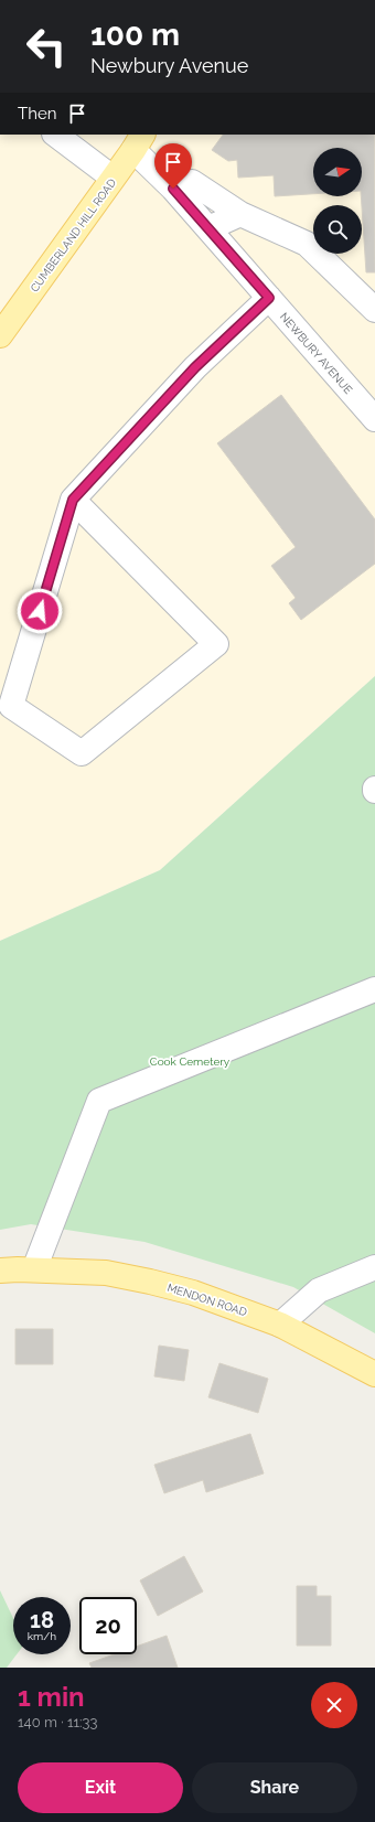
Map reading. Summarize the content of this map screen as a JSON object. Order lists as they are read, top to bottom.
{
  "streets": {
    "main road": ["CUMBERLAND HILL ROAD", "MENDON ROAD"],
    "street": ["NEWBURY AVENUE"]
  },
  "crossings": [
    ["CUMBERLAND HILL ROAD", "NEWBURY AVENUE"]
  ],
  "parks": ["Cook Cemetery"],
  "north": "right",
  "page": {
    "turn": ["100 m", "Newbury Avenue"],
    "then": "Then",
    "speed": "18 km/h",
    "limit": "20",
    "heading": ["1 min", "140 m · 11:33"],
    "buttons": ["Exit", "Share"]
  }
}
